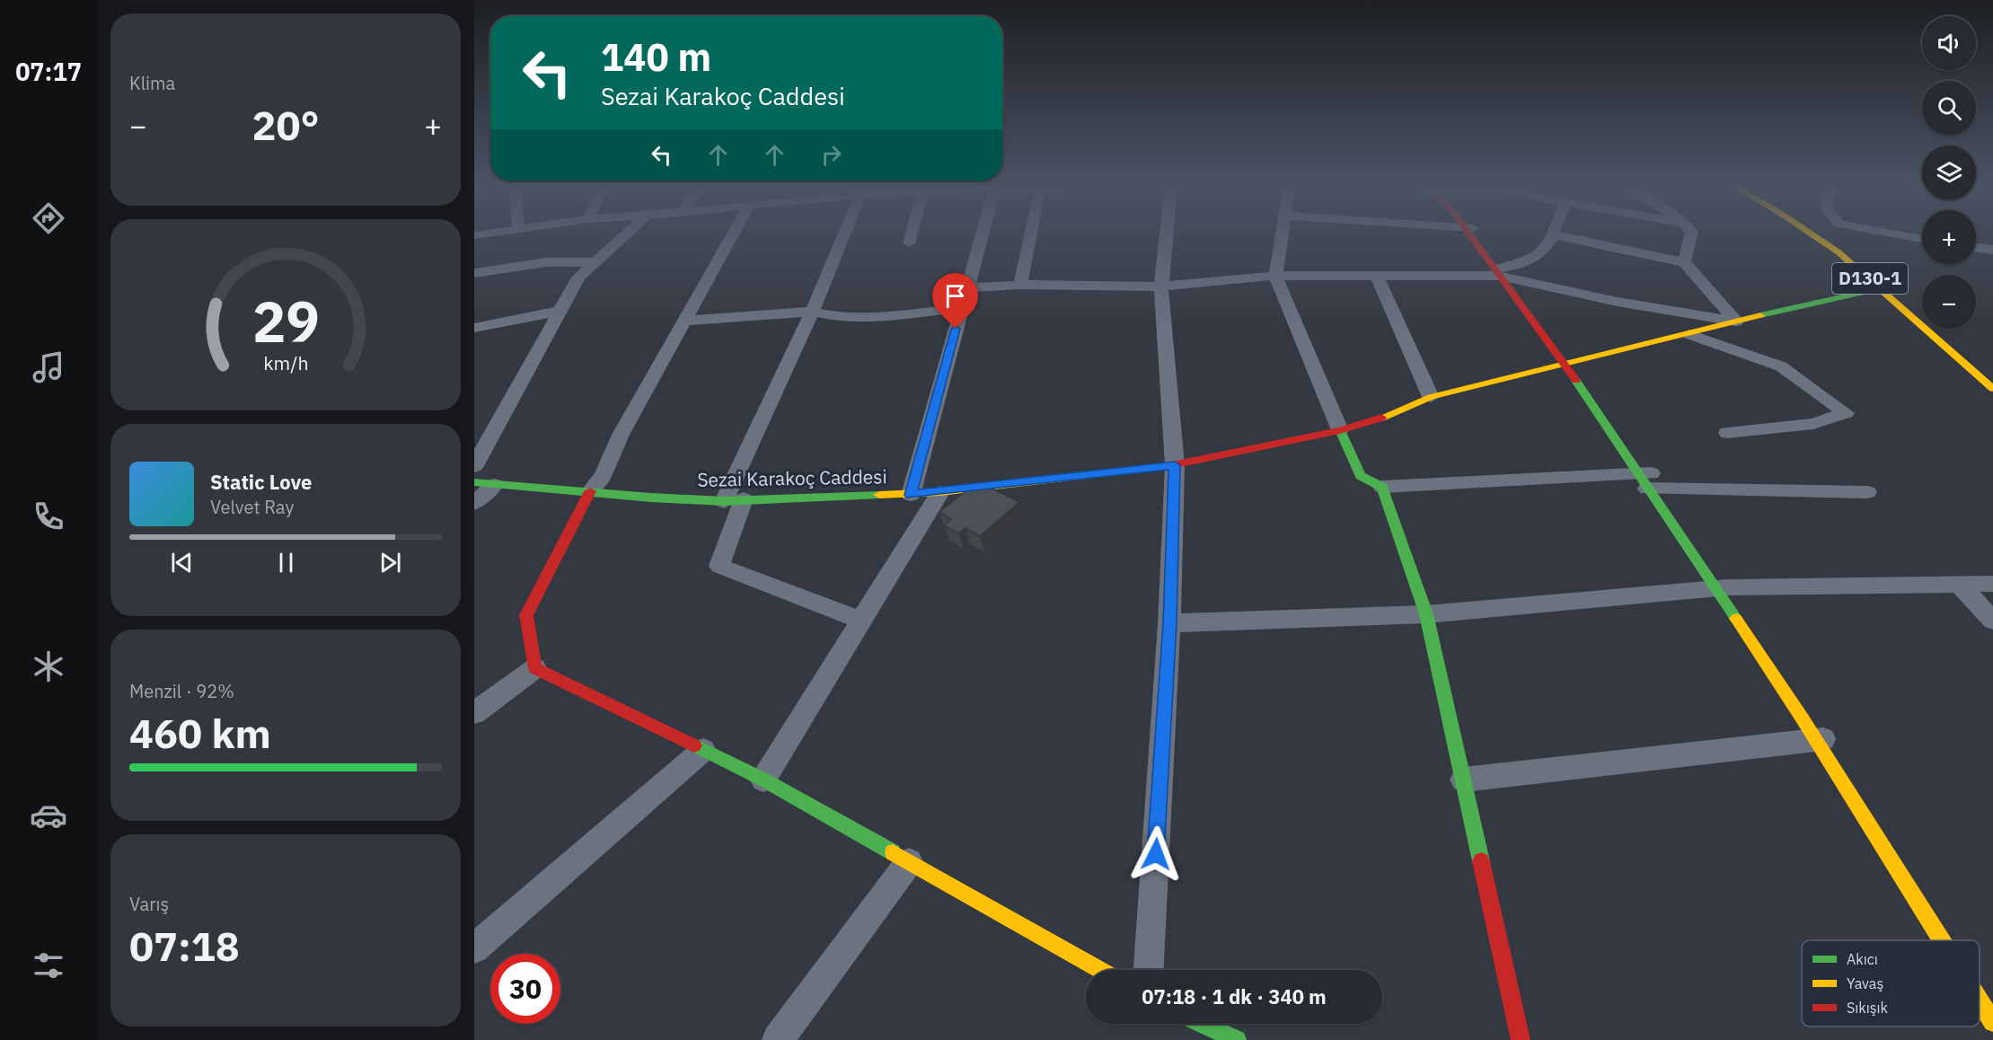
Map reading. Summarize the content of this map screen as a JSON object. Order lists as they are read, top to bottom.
{
  "streets": {
    "main road": ["D130-1", "Sezai Karakoç Caddesi"]
  },
  "crossings": [
    ["D130-1", "Sezai Karakoç Caddesi"]
  ],
  "legend": ["Akıcı", "Yavaş", "Sıkışık"],
  "page": {
    "tabs": "07:17",
    "tile": [
      "Klima",
      ["Menzil · 92%", "460 km"],
      ["Varış", "07:18"]
    ],
    "map_buttons": ["+", "−"],
    "turn": ["140 m", "Sezai Karakoç Caddesi"],
    "heat": ["−", "20°", "+"],
    "song": ["Static Love", "Velvet Ray"],
    "limit": "30",
    "trip": "07:18 · 1 dk · 340 m",
    "gauge": ["29", "km/h"]
  }
}
